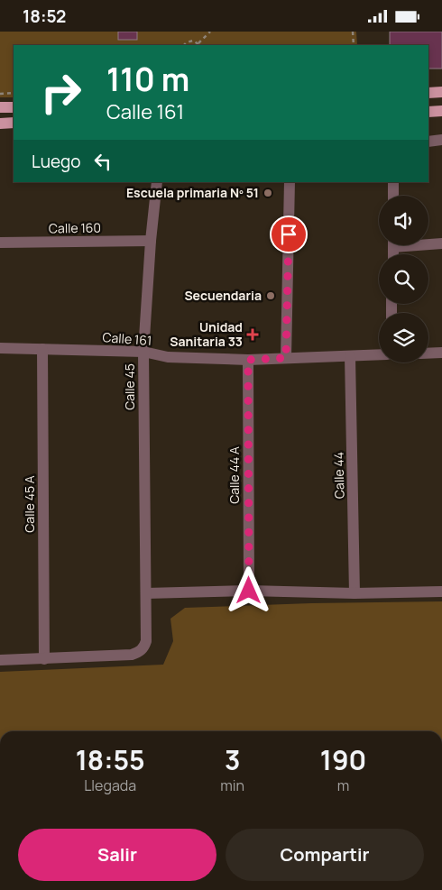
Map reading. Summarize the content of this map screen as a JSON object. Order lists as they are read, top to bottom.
{
  "streets": {
    "street": [
      "Calle 160",
      "Calle 161",
      "Calle 45",
      "Calle 44 A",
      "Calle 44",
      "Calle 45 A"
    ]
  },
  "crossings": [
    ["Calle 160", "Calle 45"],
    ["Calle 161", "Calle 45"],
    ["Calle 161", "Calle 44 A"],
    ["Calle 161", "Calle 44"],
    ["Calle 161", "Calle 45 A"],
    ["Calle 45", "Calle 45 A"]
  ],
  "places": {
    "other": ["Escuela primaria Nº 51", "Secuendaria"],
    "health": ["Unidad Sanitaria 33"]
  },
  "page": {
    "status": "18:52",
    "turn": ["110 m", "Calle 161"],
    "then": "Luego",
    "eta": [
      "18:55",
      "Llegada",
      "3",
      "min",
      "190",
      "m"
    ],
    "buttons": ["Salir", "Compartir"]
  }
}
